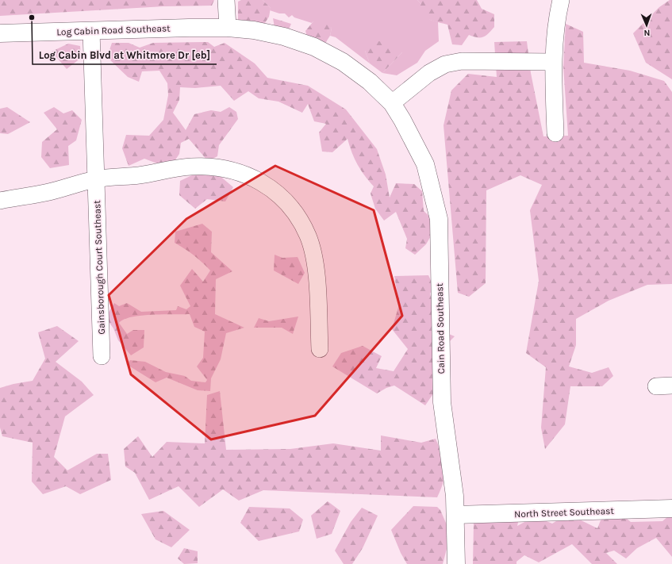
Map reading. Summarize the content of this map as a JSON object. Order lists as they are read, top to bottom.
{
  "streets": {
    "street": [
      "Log Cabin Road Southeast",
      "Gainsborough Court Southeast",
      "Cain Road Southeast",
      "North Street Southeast"
    ]
  },
  "crossings": [
    ["Log Cabin Road Southeast", "Gainsborough Court Southeast"],
    ["Log Cabin Road Southeast", "Cain Road Southeast"],
    ["Cain Road Southeast", "North Street Southeast"]
  ],
  "places": ["Log Cabin Blvd at Whitmore Dr [eb]"],
  "north": "bottom"
}
